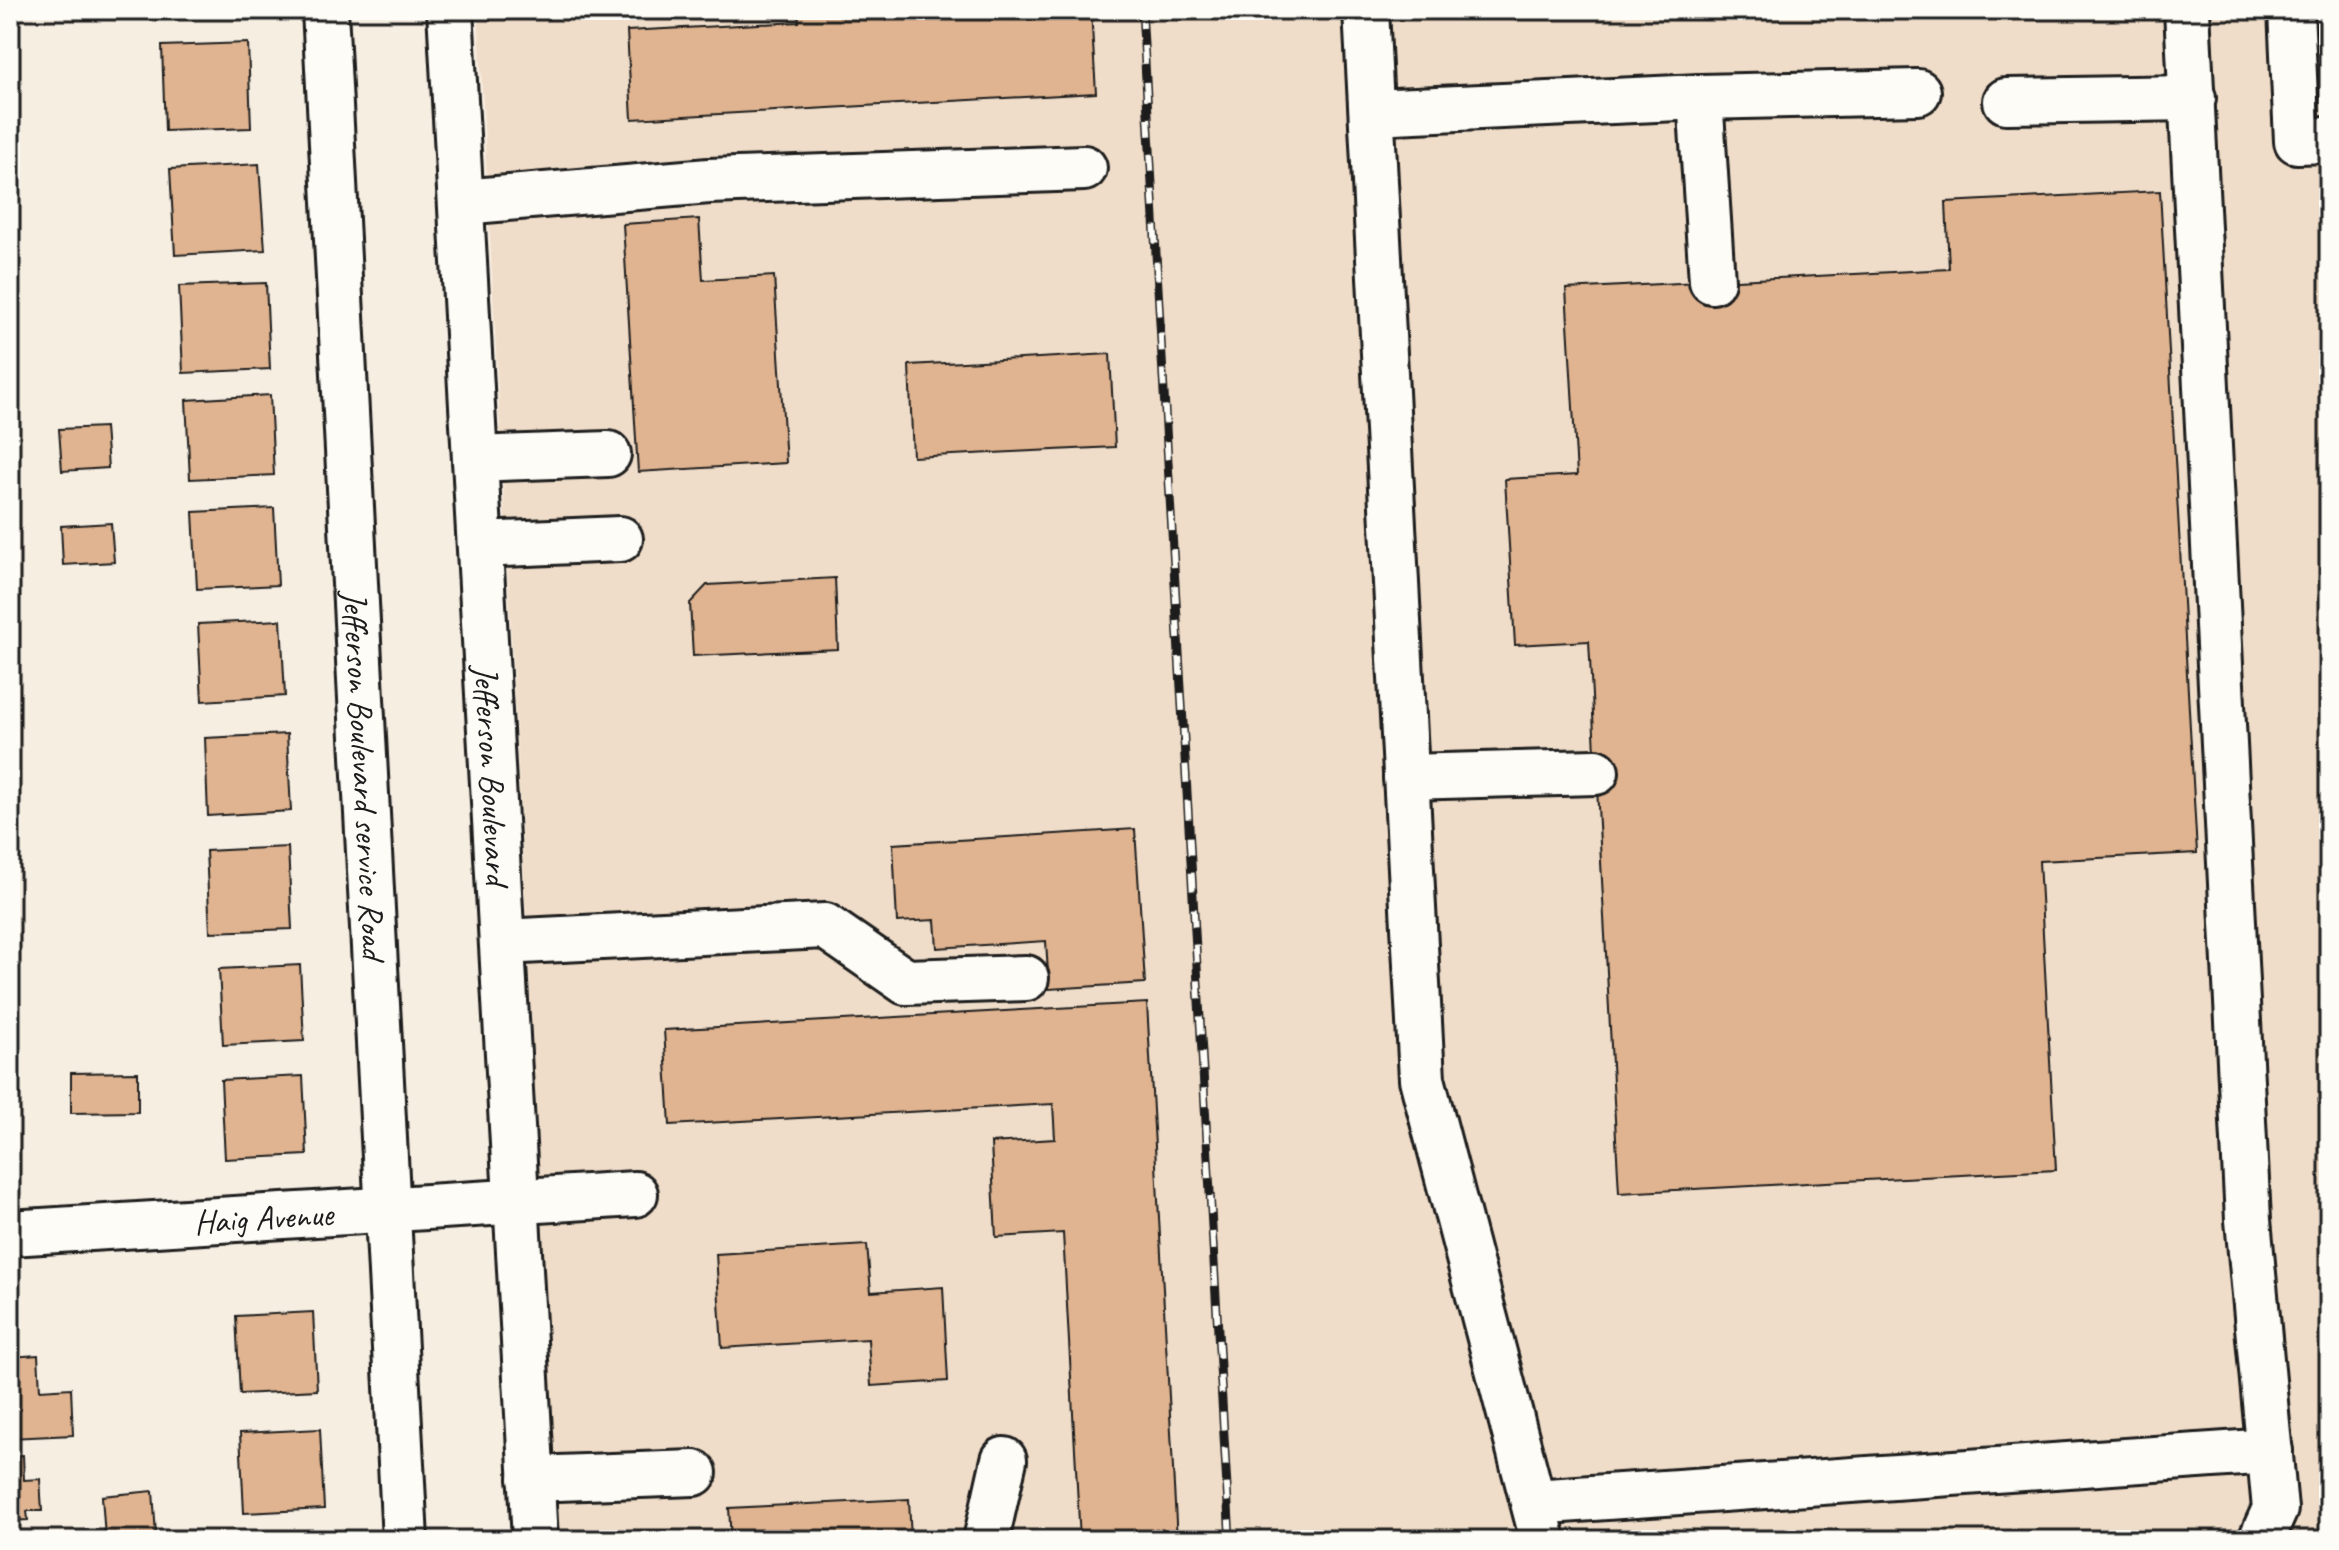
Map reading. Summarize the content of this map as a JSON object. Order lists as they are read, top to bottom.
{
  "streets": {
    "street": ["Jefferson Boulevard service Road", "Jefferson Boulevard", "Haig Avenue"]
  },
  "crossings": [
    ["Jefferson Boulevard service Road", "Haig Avenue"],
    ["Jefferson Boulevard", "Haig Avenue"]
  ]
}
